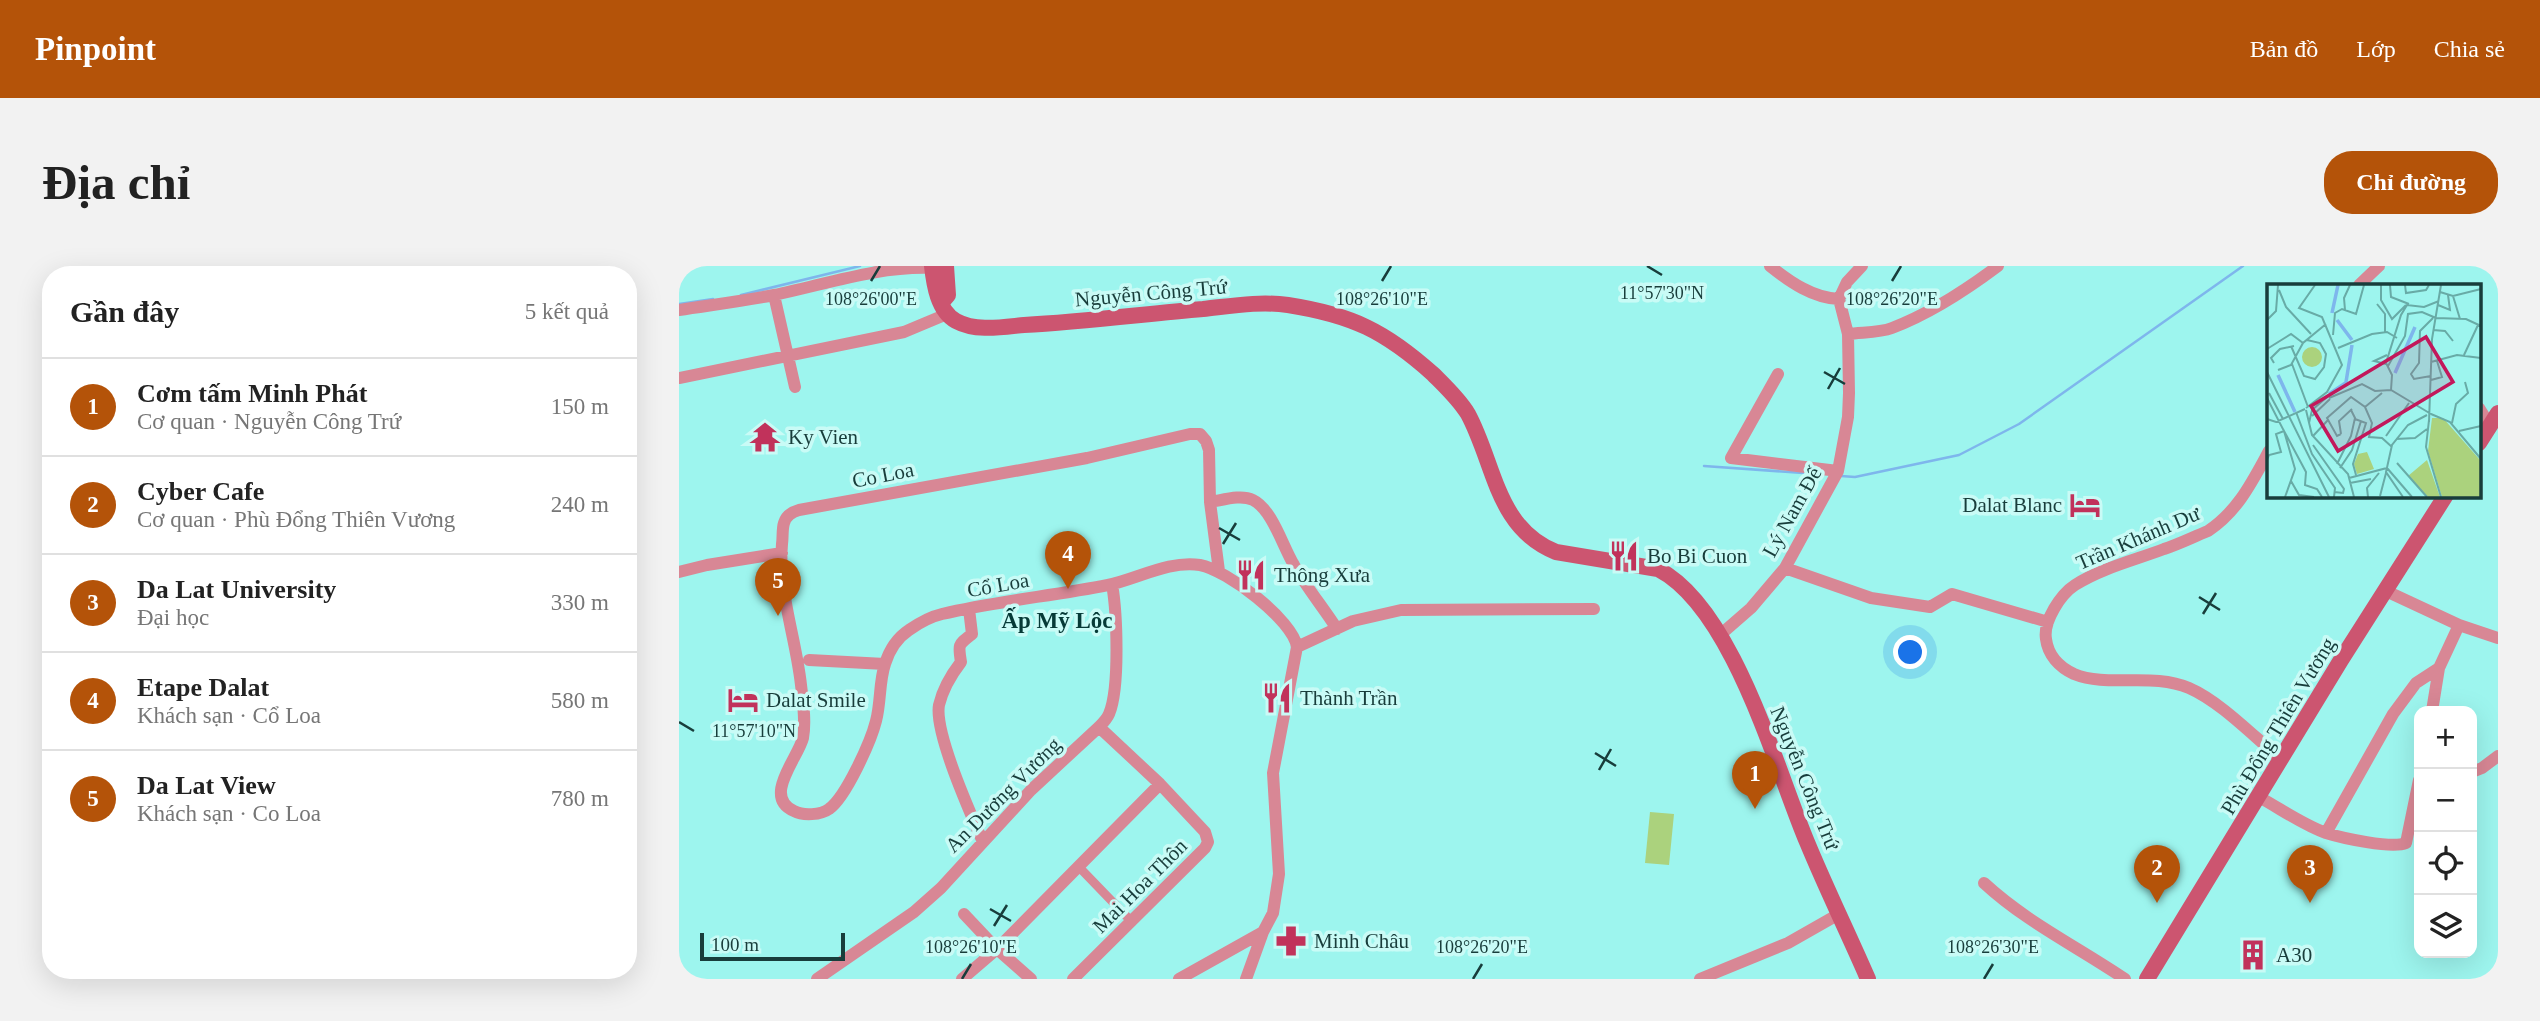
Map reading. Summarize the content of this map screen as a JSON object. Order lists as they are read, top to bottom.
{
  "streets": {
    "main road": ["Nguyễn Công Trứ", "Phù Đổng Thiên Vương"],
    "street": [
      "Co Loa",
      "Lý Nam Đế",
      "Trần Khánh Dư",
      "Cổ Loa",
      "An Dương Vương",
      "Mai Hoa Thôn"
    ]
  },
  "crossings": [
    ["Nguyễn Công Trứ", "Lý Nam Đế"],
    ["Co Loa", "Cổ Loa"],
    ["Cổ Loa", "An Dương Vương"],
    ["An Dương Vương", "Mai Hoa Thôn"]
  ],
  "districts": ["Ấp Mỹ Lộc"],
  "places": {
    "temple": ["Ky Vien"],
    "hotel": ["Dalat Blanc", "Dalat Smile"],
    "restaurant": ["Bo Bi Cuon", "Thông Xưa", "Thành Trần"],
    "pharmacy": ["Minh Châu"],
    "building": ["A30"]
  },
  "scale_bar": "100 m",
  "page": {
    "header": "Pinpoint",
    "nav": ["Bản đồ", "Lớp", "Chia sẻ"],
    "buttons": "Chỉ đường",
    "title": "Địa chỉ",
    "heading": ["Gần đây", "5 kết quả"],
    "list": [
      {
        "mark": "1",
        "name": "Cơm tấm Minh Phát",
        "note": "Cơ quan · Nguyễn Công Trứ",
        "value": "150 m"
      },
      {
        "mark": "2",
        "name": "Cyber Cafe",
        "note": "Cơ quan · Phù Đổng Thiên Vương",
        "value": "240 m"
      },
      {
        "mark": "3",
        "name": "Da Lat University",
        "note": "Đại học",
        "value": "330 m"
      },
      {
        "mark": "4",
        "name": "Etape Dalat",
        "note": "Khách sạn · Cổ Loa",
        "value": "580 m"
      },
      {
        "mark": "5",
        "name": "Da Lat View",
        "note": "Khách sạn · Co Loa",
        "value": "780 m"
      }
    ],
    "pins": [
      "4",
      "5",
      "1",
      "2",
      "3"
    ],
    "map_buttons": ["+", "−"],
    "scale": "100 m"
  },
  "coordinates": [
    "11°57'30\"N",
    "108°26'00\"E",
    "108°26'10\"E",
    "108°26'20\"E",
    "11°57'10\"N",
    "108°26'30\"E"
  ]
}
